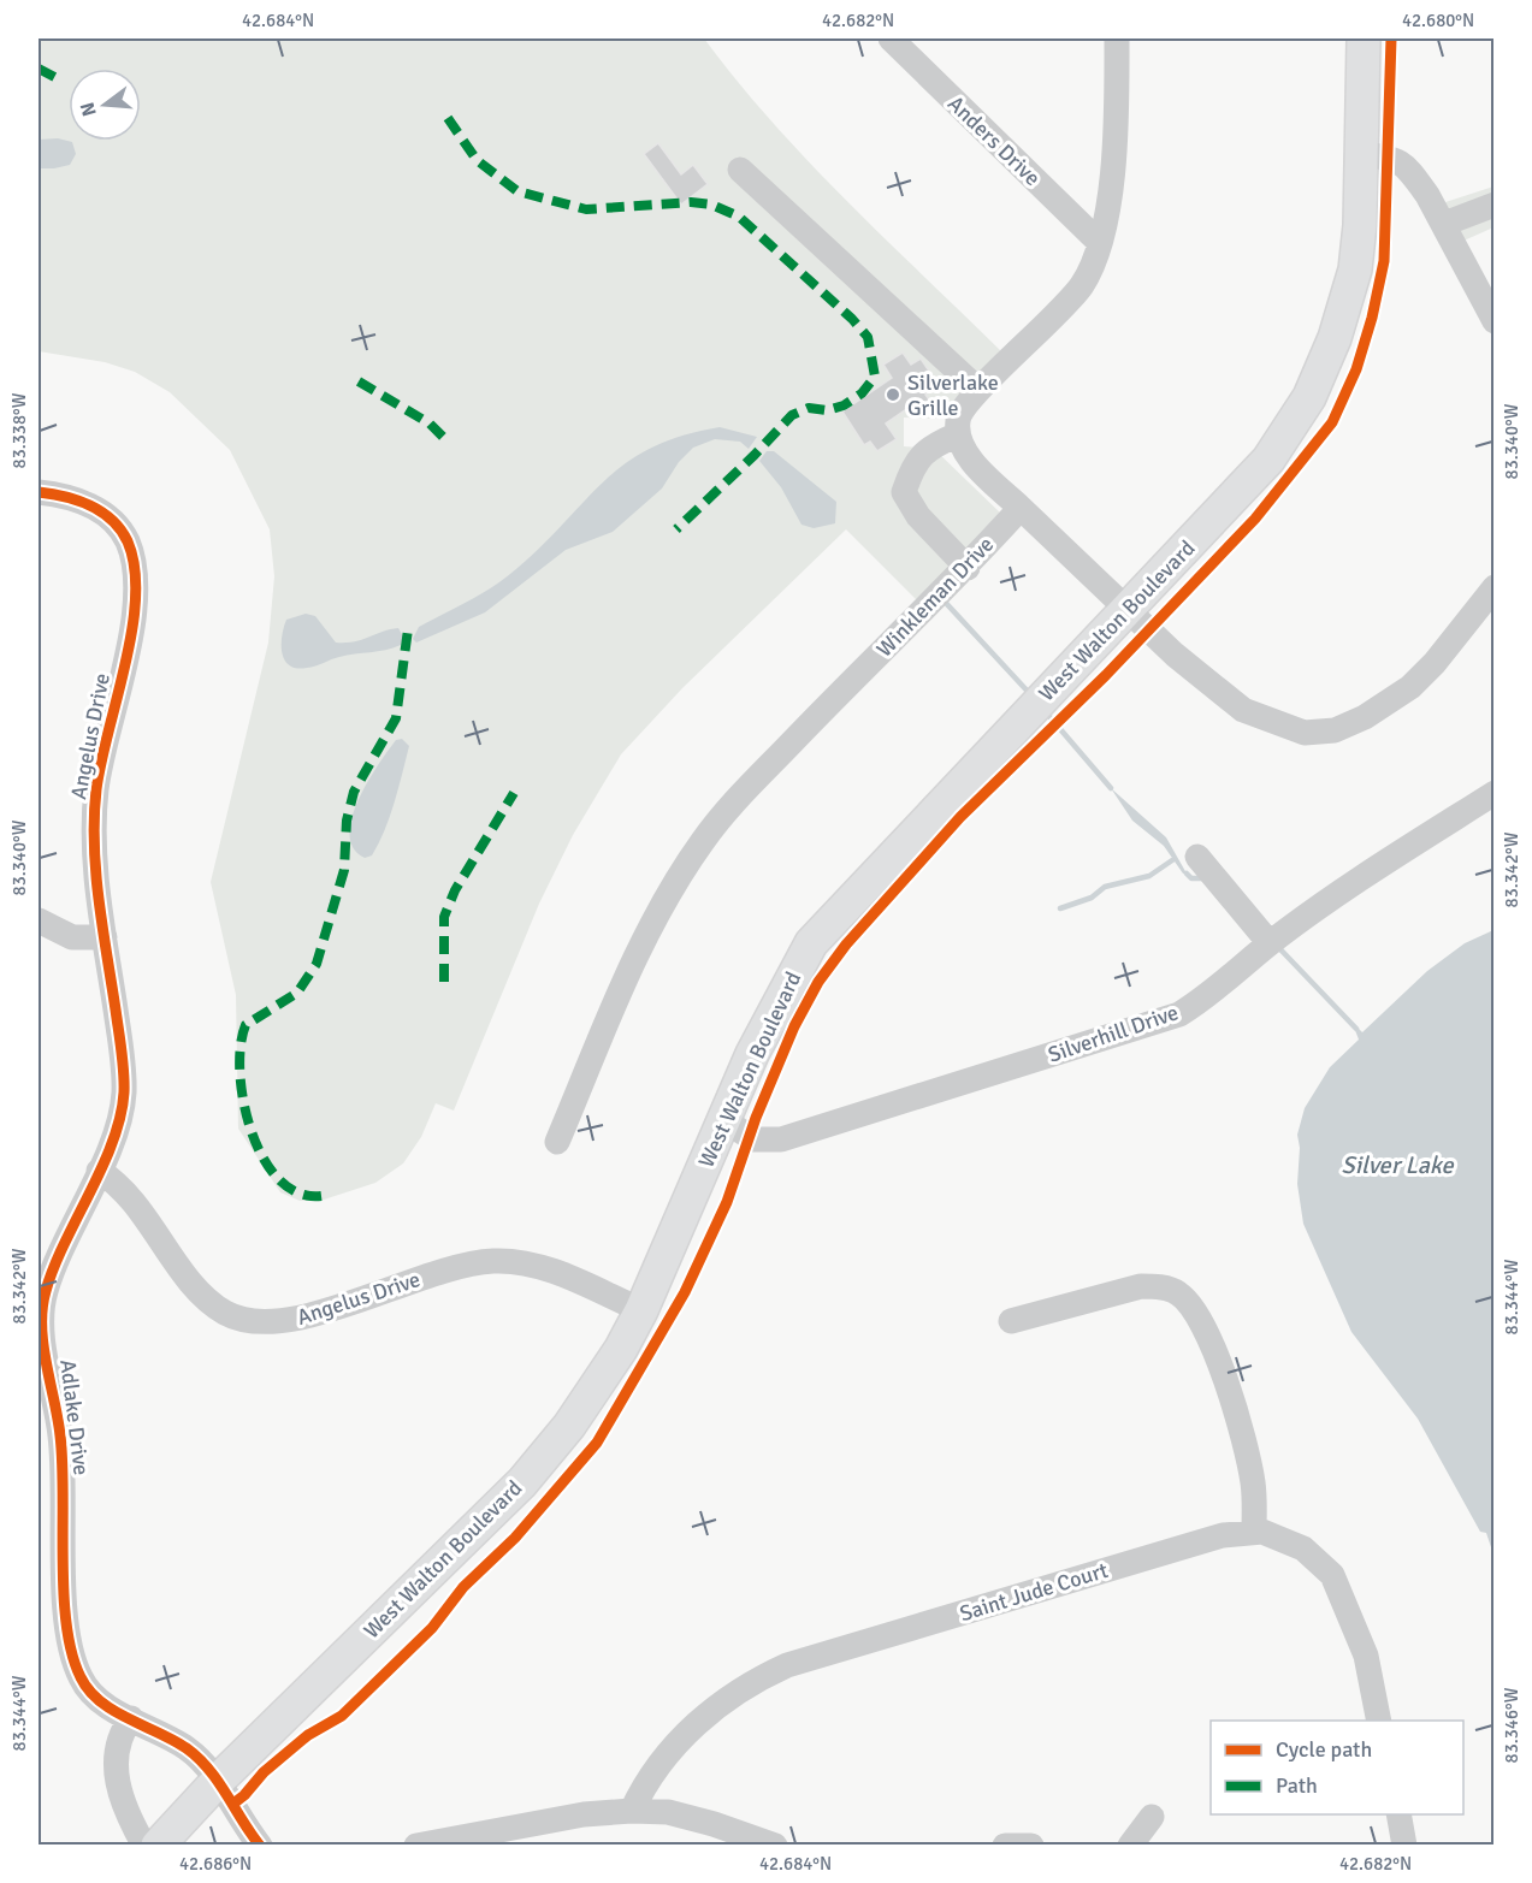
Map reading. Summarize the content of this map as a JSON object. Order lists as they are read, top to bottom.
{
  "streets": {
    "main road": ["West Walton Boulevard"],
    "street": [
      "Anders Drive",
      "Winkleman Drive",
      "Angelus Drive",
      "Silverhill Drive",
      "Adlake Drive",
      "Saint Jude Court"
    ]
  },
  "crossings": [
    ["West Walton Boulevard", "Angelus Drive"],
    ["West Walton Boulevard", "Silverhill Drive"],
    ["West Walton Boulevard", "Adlake Drive"],
    ["Angelus Drive", "Adlake Drive"]
  ],
  "water": ["Silver Lake"],
  "places": ["Silverlake Grille"],
  "legend": ["Cycle path", "Path"],
  "north": "left",
  "coordinates": [
    "42.684°N",
    "42.682°N",
    "42.680°N",
    "83.338°W",
    "83.340°W",
    "83.342°W",
    "83.344°W",
    "83.346°W",
    "42.686°N"
  ]
}
